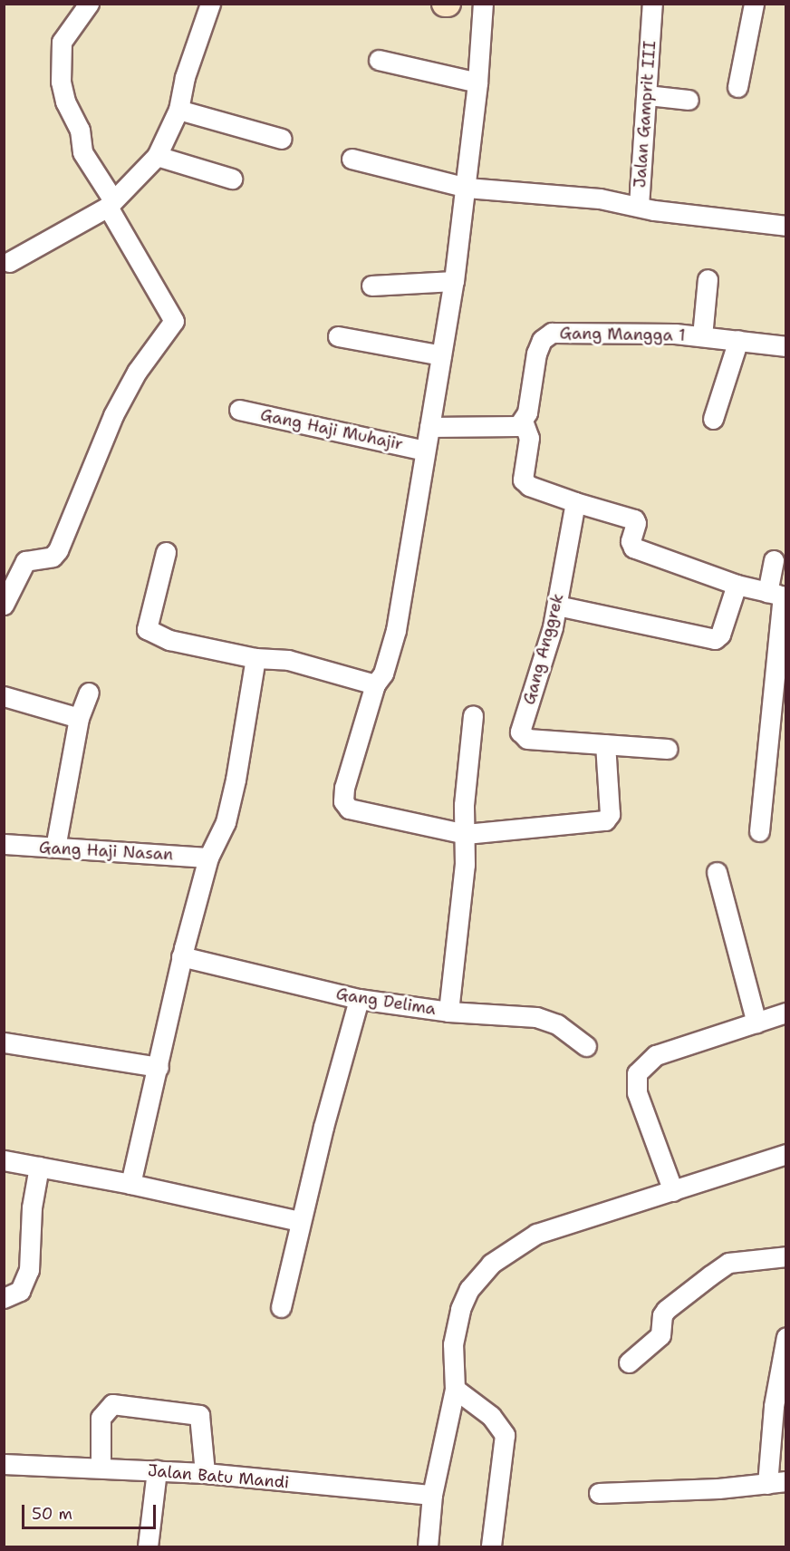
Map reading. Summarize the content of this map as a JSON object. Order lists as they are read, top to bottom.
{
  "streets": {
    "street": [
      "Jalan Gamprit III",
      "Gang Mangga 1",
      "Gang Haji Muhajir",
      "Gang Anggrek",
      "Gang Haji Nasan",
      "Gang Delima",
      "Jalan Batu Mandi"
    ]
  },
  "scale_bar": "50 m"
}
